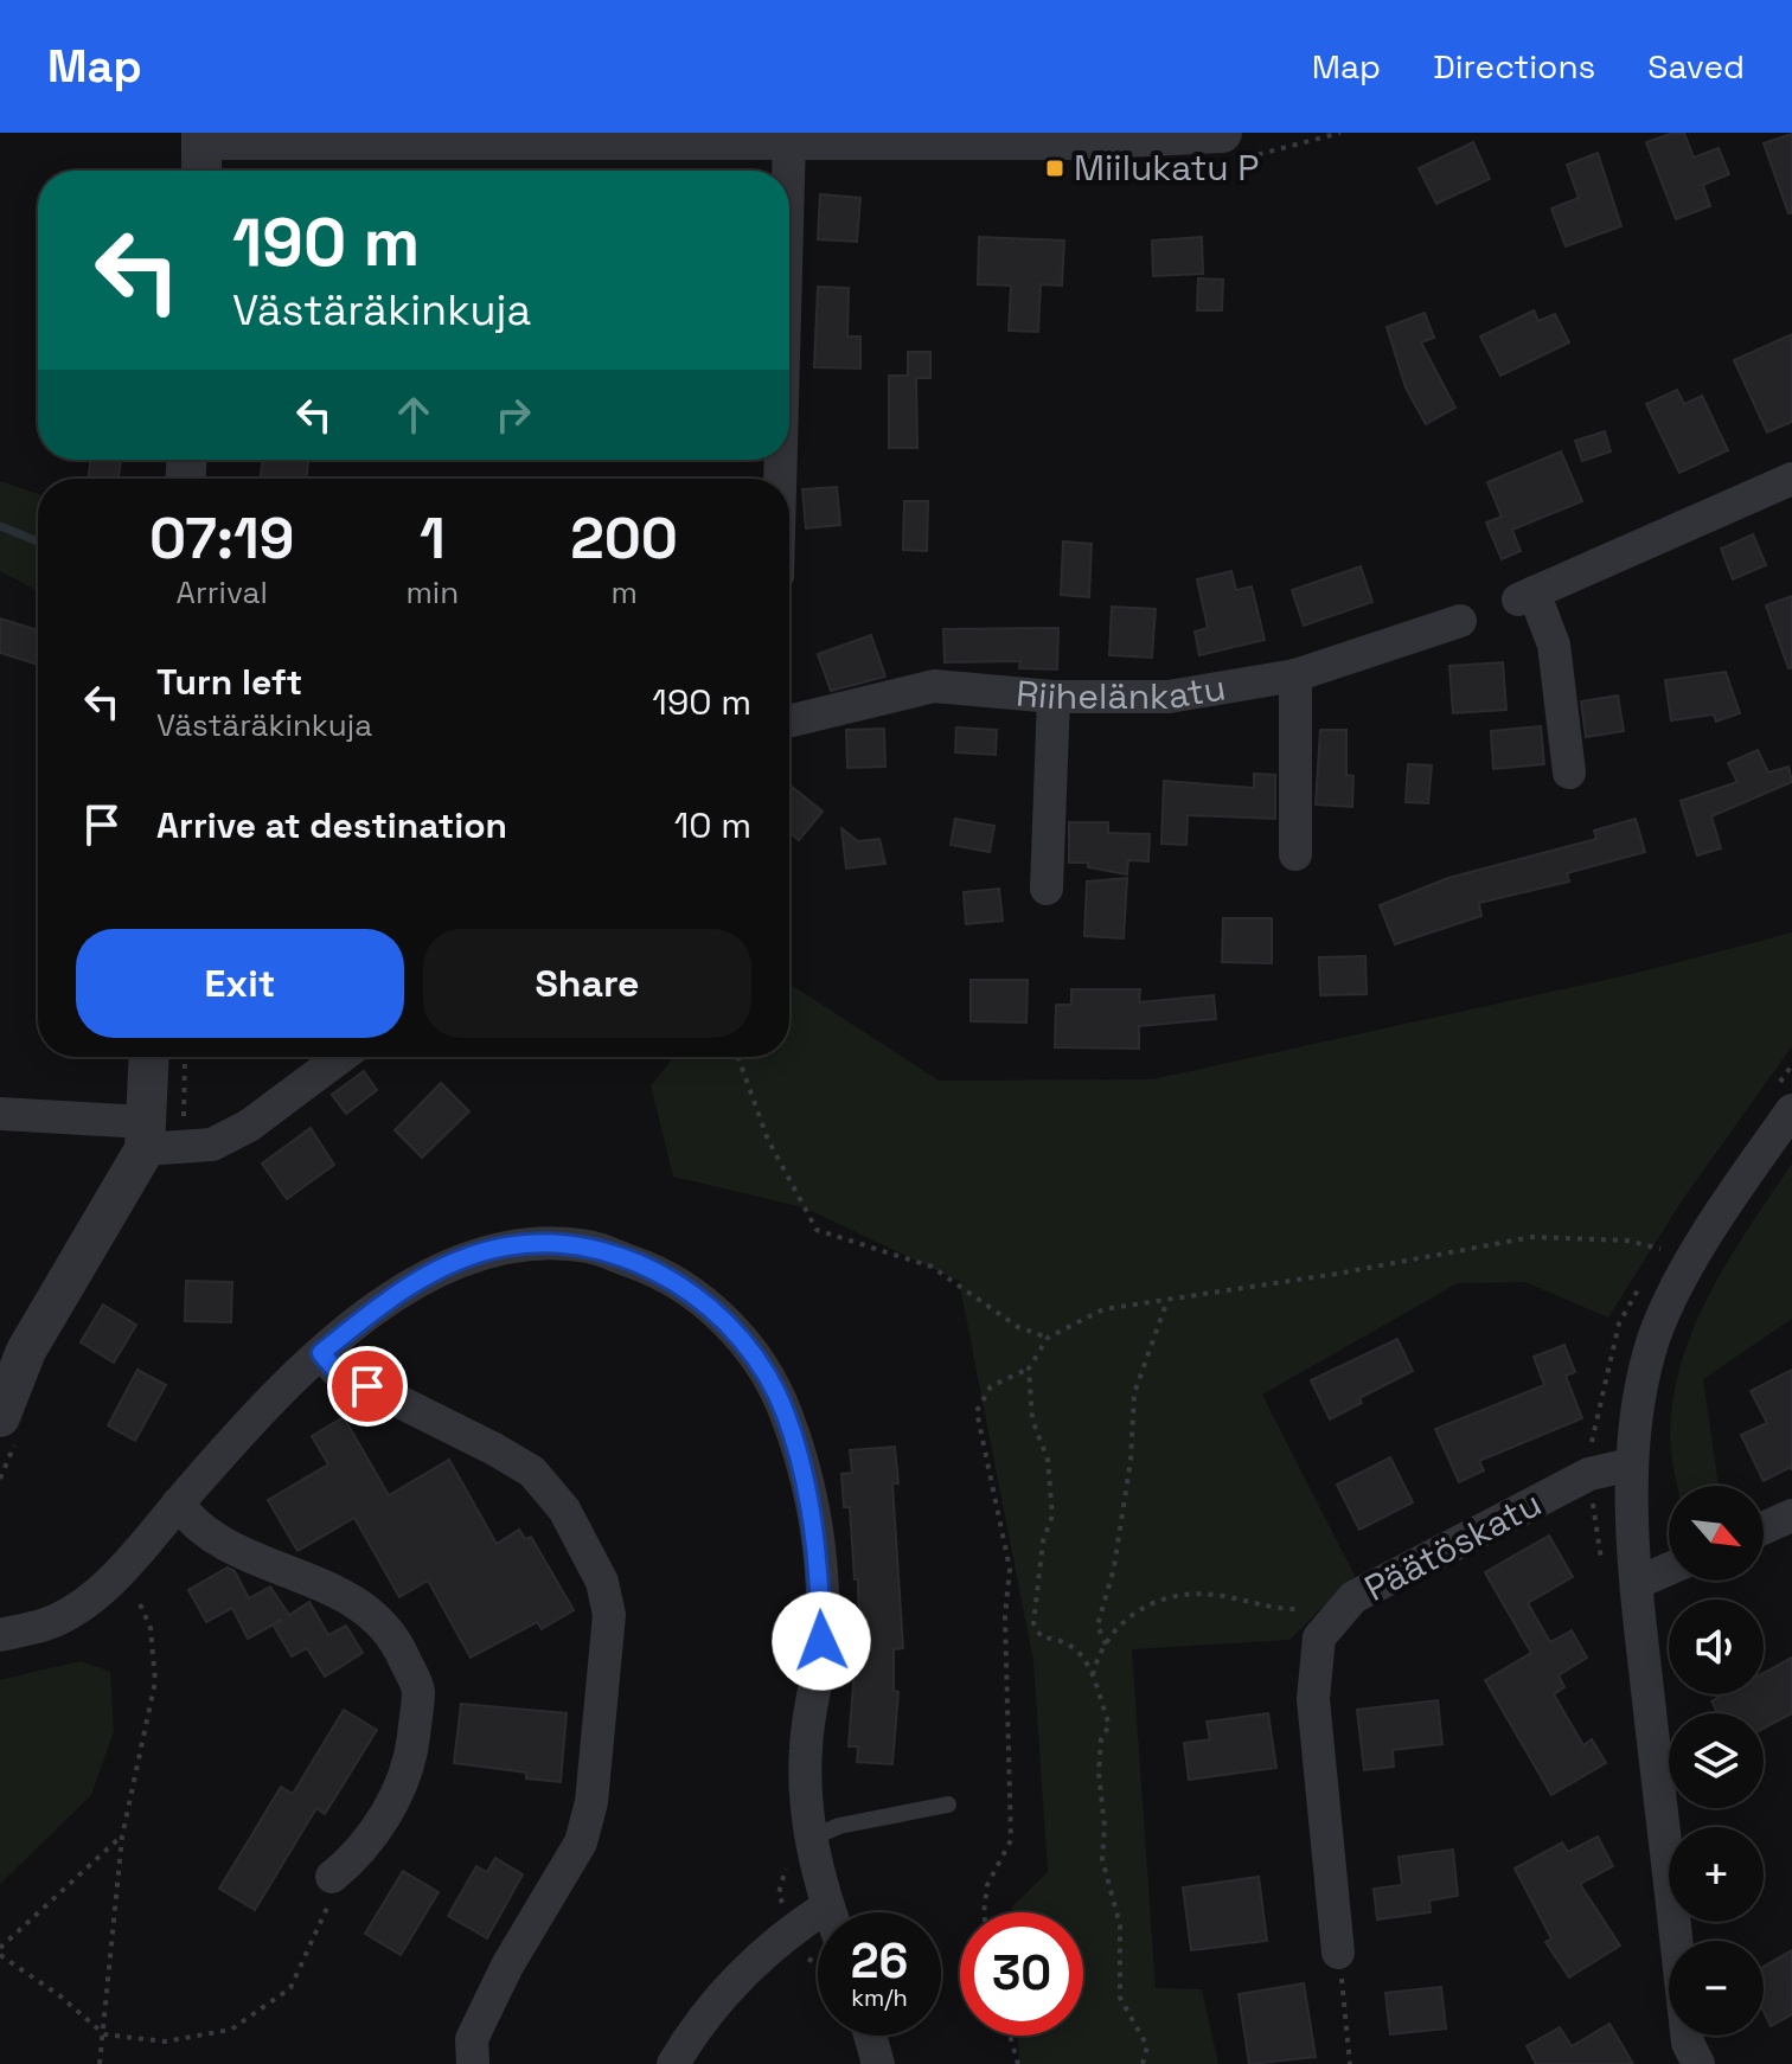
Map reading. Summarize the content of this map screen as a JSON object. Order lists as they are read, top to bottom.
{
  "streets": {
    "street": ["Riihelänkatu", "Päätöskatu"]
  },
  "places": {
    "transit": ["Miilukatu P"]
  },
  "north": "bottom right",
  "page": {
    "header": "Map",
    "nav": ["Map", "Directions", "Saved"],
    "turn": ["190 m", "Västäräkinkuja"],
    "eta": [
      "07:19",
      "Arrival",
      "1",
      "min",
      "200",
      "m"
    ],
    "list": [
      {
        "name": "Turn left",
        "note": "Västäräkinkuja",
        "value": "190 m"
      },
      {
        "name": "Arrive at destination",
        "value": "10 m"
      }
    ],
    "buttons": ["Exit", "Share"],
    "map_buttons": ["+", "−"],
    "speed": "26 km/h",
    "limit": "30"
  }
}
